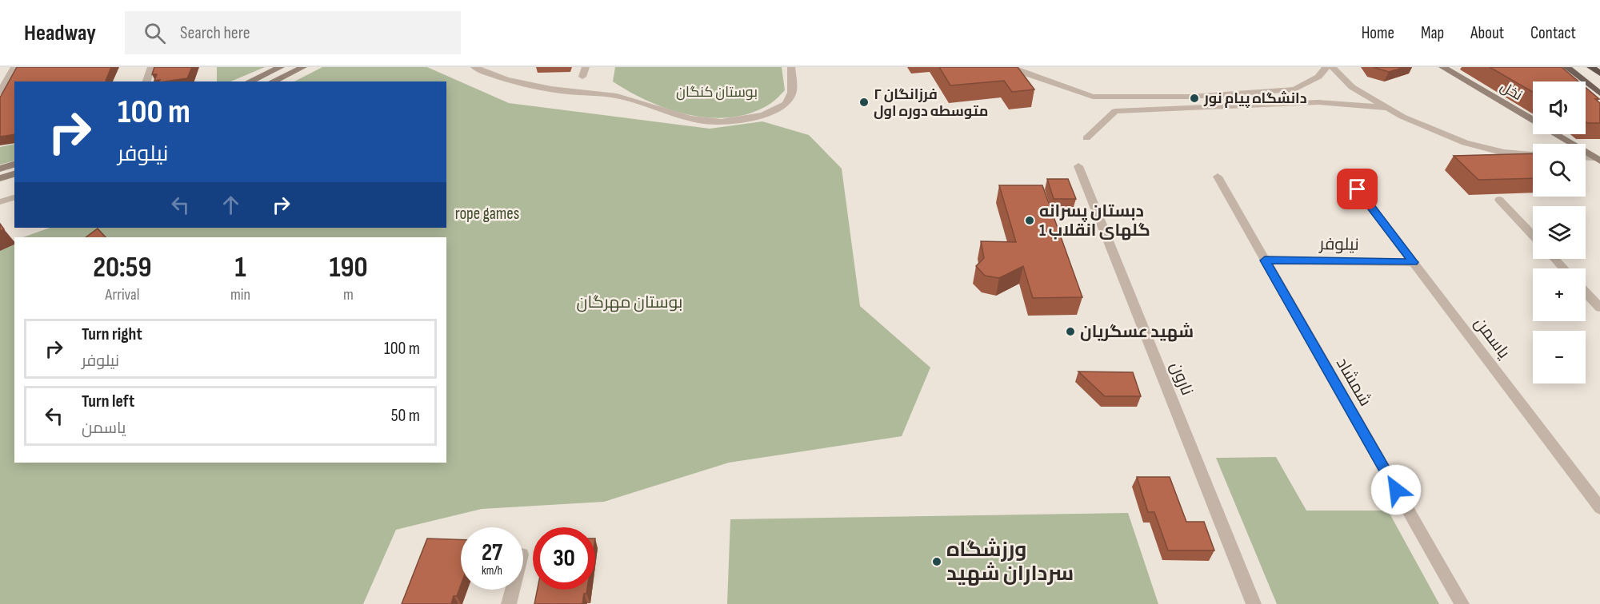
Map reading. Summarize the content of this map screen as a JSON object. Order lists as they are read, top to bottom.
{
  "streets": {
    "main road": ["نخل"],
    "street": [
      "نیلوفر",
      "یاسمن",
      "نارون",
      "شمشاد"
    ]
  },
  "crossings": [
    ["نیلوفر", "یاسمن"],
    ["نیلوفر", "شمشاد"]
  ],
  "parks": ["بوستان کنگان", "rope games", "بوستان مهرگان"],
  "places": [
    "دانشگاه پیام نور",
    "فرزانگان ۲ متوسطه دوره اول",
    "دبستان پسرانه گلهای انقلاب 1",
    "شهید عسگریان",
    "ورزشگاه سرداران شهید"
  ],
  "page": {
    "header": "Headway",
    "search": "Search here",
    "nav": [
      "Home",
      "Map",
      "About",
      "Contact"
    ],
    "map_buttons": ["+", "−"],
    "turn": ["100 m", "نیلوفر"],
    "eta": [
      "20:59",
      "Arrival",
      "1",
      "min",
      "190",
      "m"
    ],
    "list": [
      {
        "name": "Turn right",
        "note": "نیلوفر",
        "value": "100 m"
      },
      {
        "name": "Turn left",
        "note": "یاسمن",
        "value": "50 m"
      }
    ],
    "speed": "27 km/h",
    "limit": "30"
  }
}
